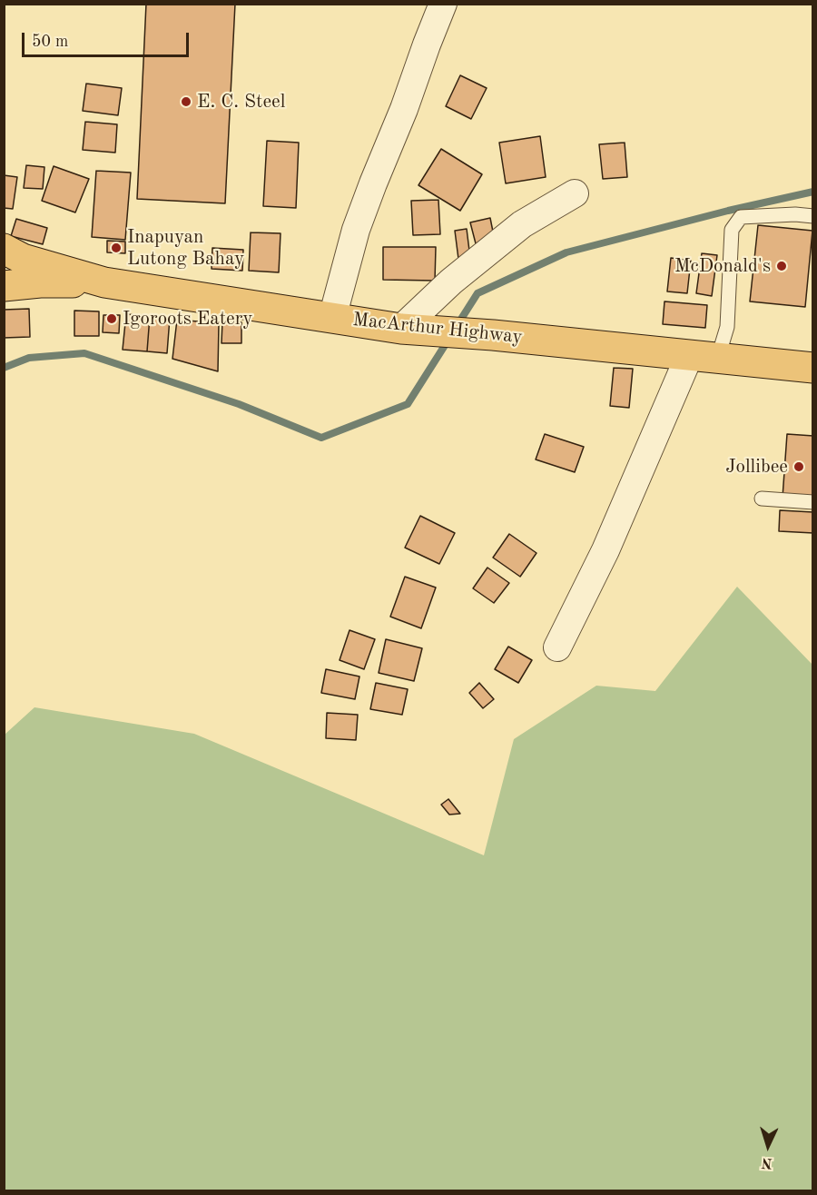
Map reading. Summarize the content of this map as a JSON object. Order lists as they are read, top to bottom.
{
  "streets": {
    "highway": ["MacArthur Highway"]
  },
  "places": [
    "E. C. Steel",
    "Inapuyan Lutong Bahay",
    "McDonald's",
    "Igoroots Eatery",
    "Jollibee"
  ],
  "scale_bar": "50 m",
  "north": "bottom"
}
